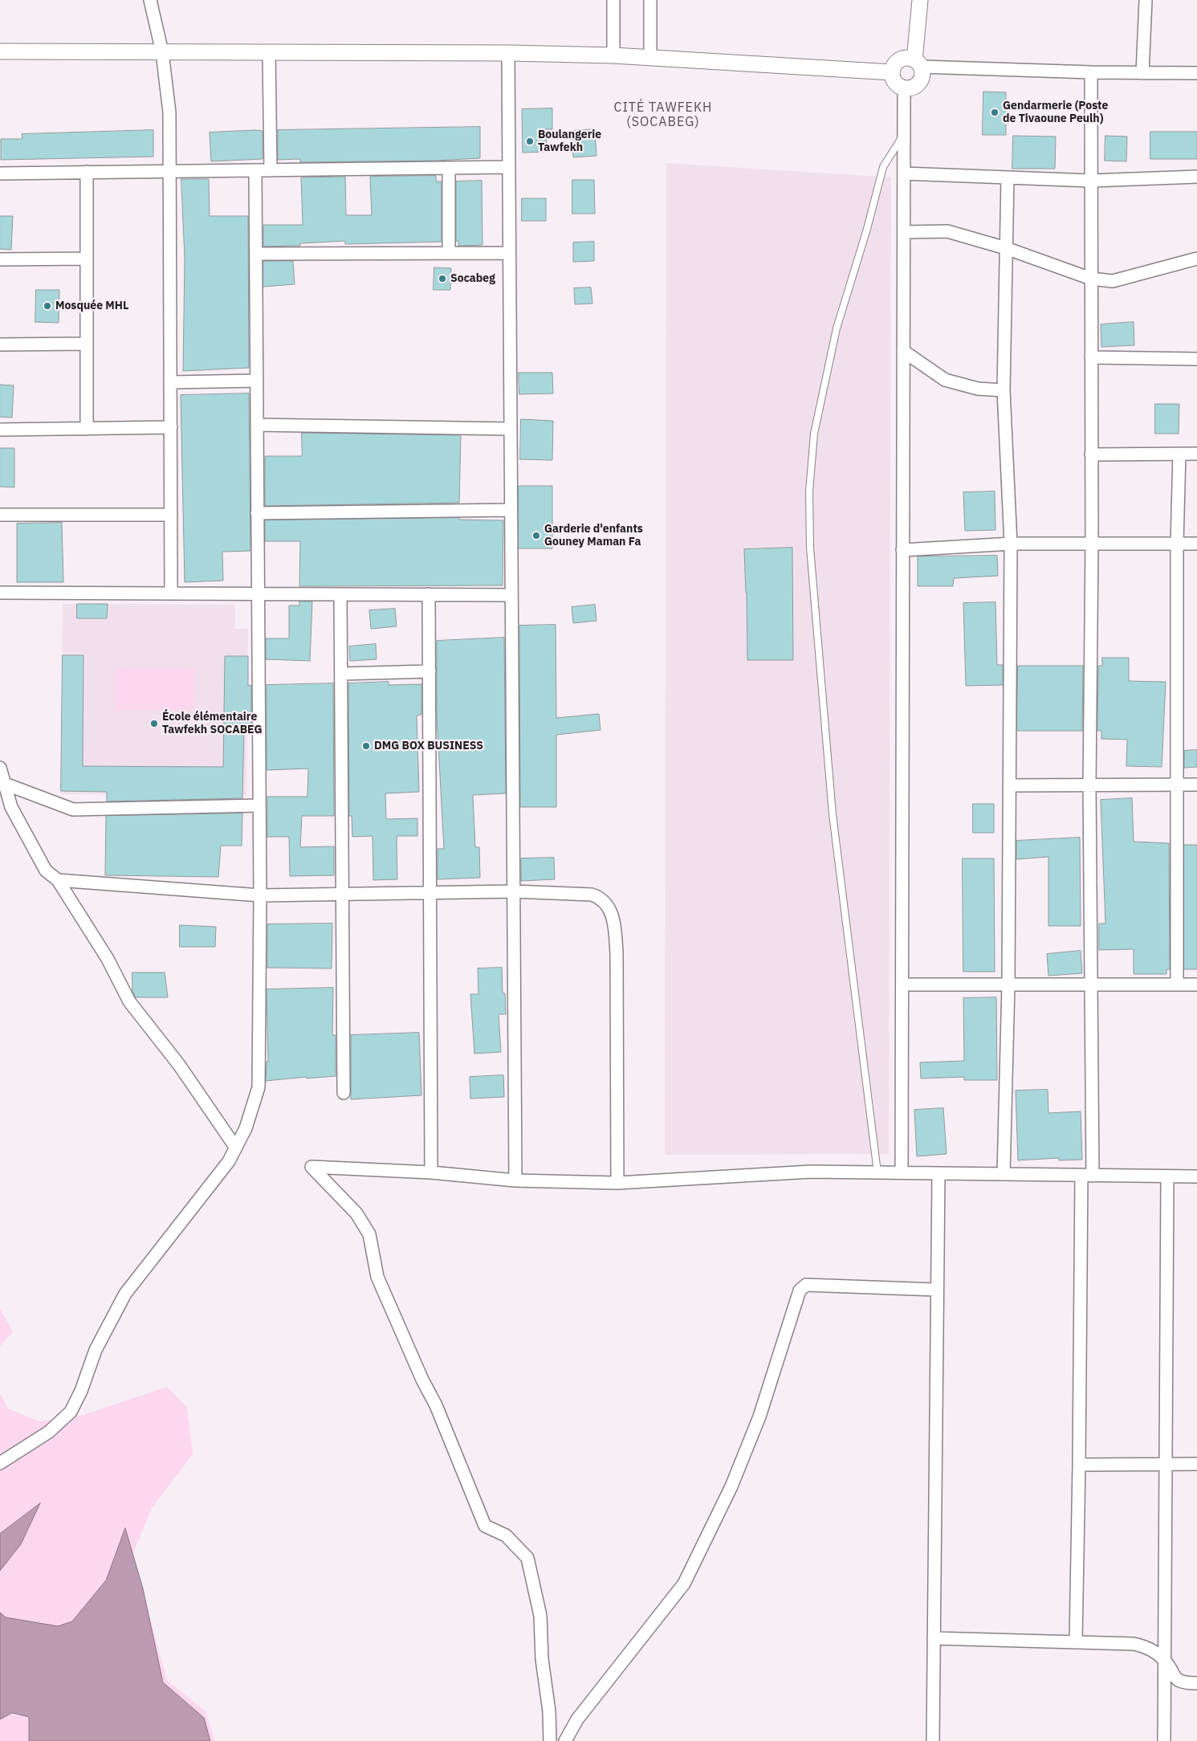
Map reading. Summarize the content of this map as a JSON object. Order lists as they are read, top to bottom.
{
  "districts": ["CITÉ TAWFEKH (SOCABEG)"],
  "places": [
    "Gendarmerie (Poste de Tivaoune Peulh)",
    "Boulangerie Tawfekh",
    "Socabeg",
    "Mosquée MHL",
    "Garderie d'enfants Gouney Maman Fa",
    "École élémentaire Tawfekh SOCABEG",
    "DMG BOX BUSINESS"
  ]
}
